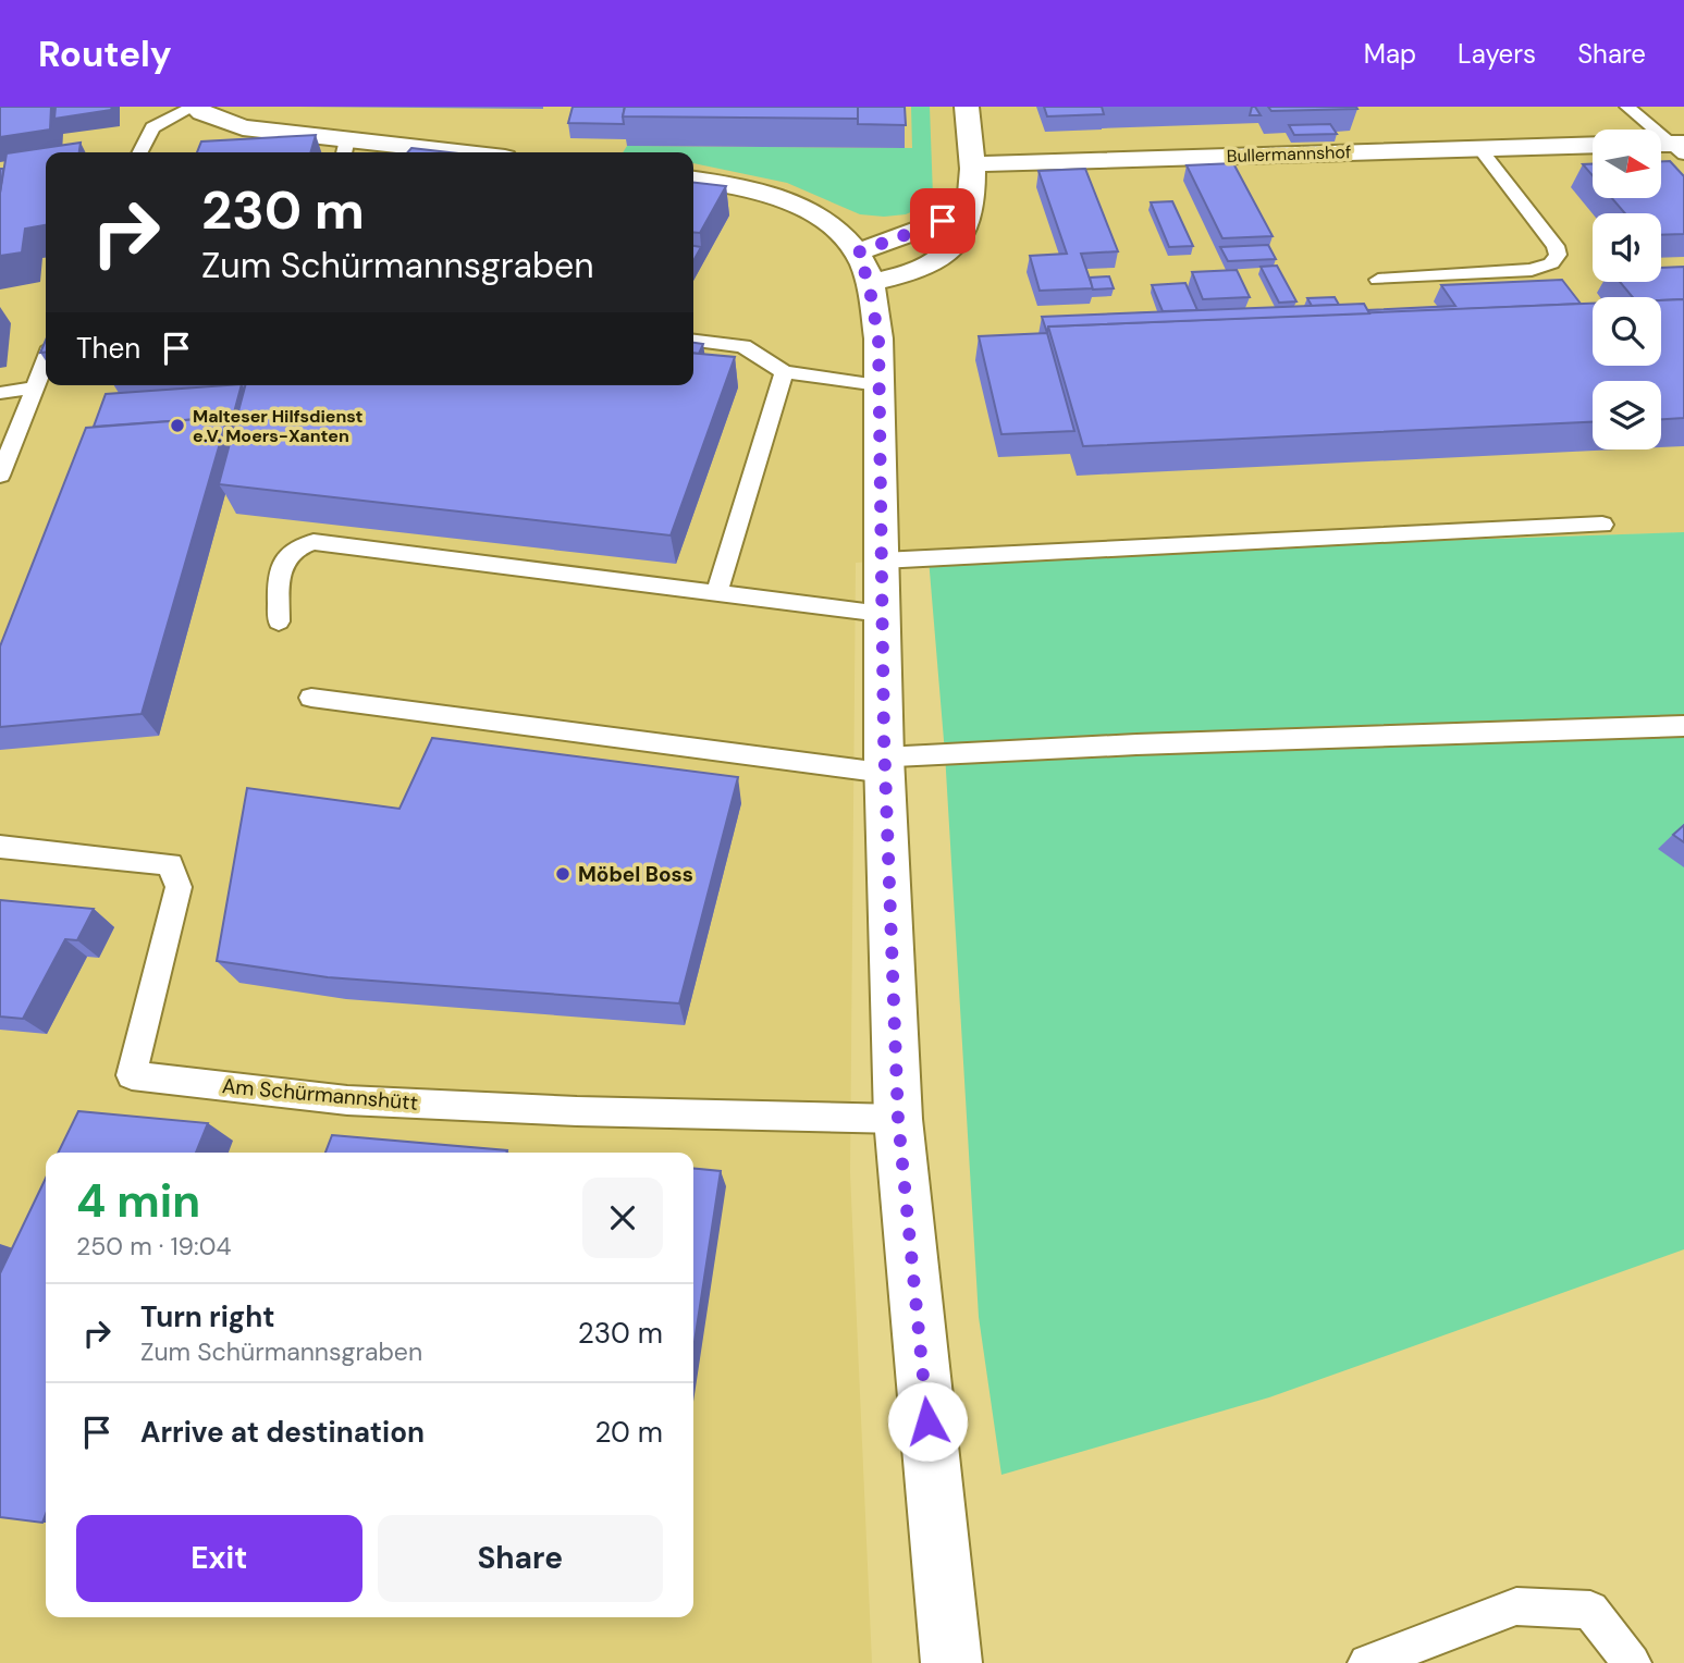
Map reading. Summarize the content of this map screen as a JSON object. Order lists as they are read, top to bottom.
{
  "streets": {
    "street": ["Bullermannshof"],
    "lane": ["Am Schürmannshütt"]
  },
  "places": ["Malteser Hilfsdienst e.V. Moers-Xanten", "Möbel Boss"],
  "north": "right",
  "page": {
    "header": "Routely",
    "nav": ["Map", "Layers", "Share"],
    "turn": ["230 m", "Zum Schürmannsgraben"],
    "then": "Then",
    "heading": ["4 min", "250 m · 19:04"],
    "list": [
      {
        "name": "Turn right",
        "note": "Zum Schürmannsgraben",
        "value": "230 m"
      },
      {
        "name": "Arrive at destination",
        "value": "20 m"
      }
    ],
    "buttons": ["Exit", "Share"]
  }
}
